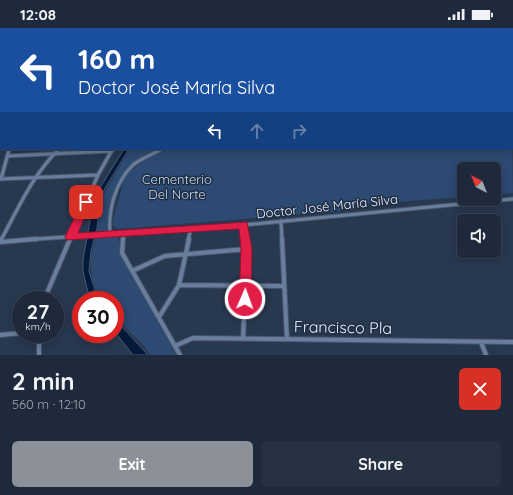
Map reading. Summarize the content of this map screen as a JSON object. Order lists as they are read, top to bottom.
{
  "streets": {
    "street": ["Doctor José María Silva", "Francisco Pla"]
  },
  "parks": ["Cementerio Del Norte"],
  "north": "top left",
  "page": {
    "status": "12:08",
    "turn": ["160 m", "Doctor José María Silva"],
    "speed": "27 km/h",
    "limit": "30",
    "heading": ["2 min", "560 m · 12:10"],
    "buttons": ["Exit", "Share"]
  }
}
